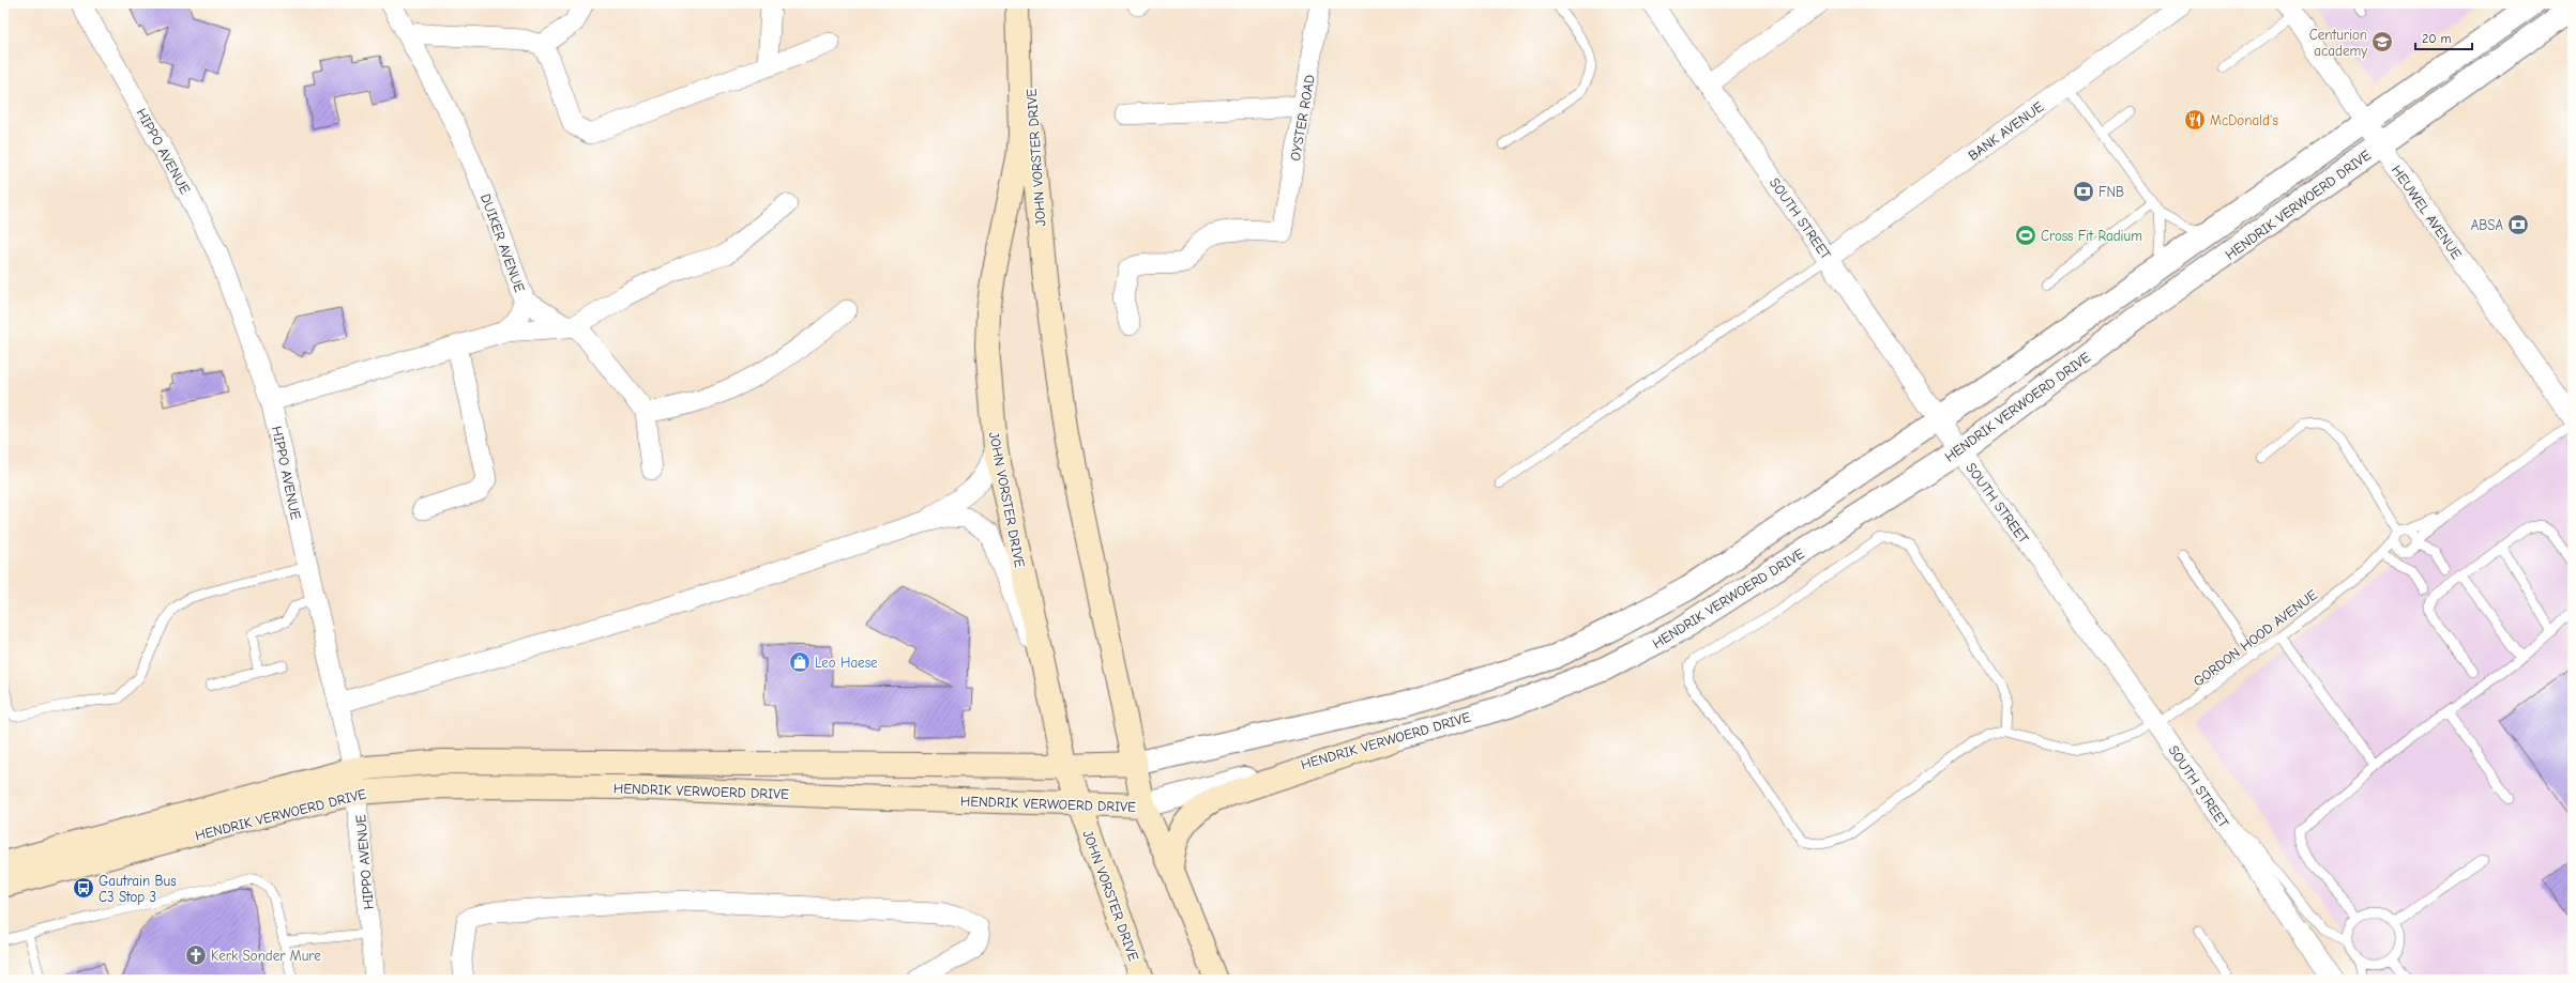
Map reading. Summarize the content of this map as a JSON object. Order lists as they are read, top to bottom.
{
  "streets": {
    "main road": ["JOHN VORSTER DRIVE", "HENDRIK VERWOERD DRIVE"],
    "street": [
      "OYSTER ROAD",
      "BANK AVENUE",
      "HIPPO AVENUE",
      "HEUWEL AVENUE",
      "SOUTH STREET",
      "DUIKER AVENUE"
    ],
    "lane": ["GORDON HOOD AVENUE"]
  },
  "crossings": [
    ["BANK AVENUE", "SOUTH STREET"],
    ["HIPPO AVENUE", "HENDRIK VERWOERD DRIVE"],
    ["HIPPO AVENUE", "DUIKER AVENUE"],
    ["JOHN VORSTER DRIVE", "HENDRIK VERWOERD DRIVE"],
    ["HENDRIK VERWOERD DRIVE", "HEUWEL AVENUE"],
    ["HENDRIK VERWOERD DRIVE", "SOUTH STREET"],
    ["SOUTH STREET", "GORDON HOOD AVENUE"]
  ],
  "places": {
    "school or university": ["Centurion academy"],
    "restaurant": ["McDonald's"],
    "bank": ["FNB", "ABSA"],
    "sports": ["Cross Fit Radium"],
    "shop": ["Leo Haese"],
    "bus stop": ["Gautrain Bus C3 Stop 3"],
    "church": ["Kerk Sonder Mure"]
  },
  "scale_bar": "20 m"
}
